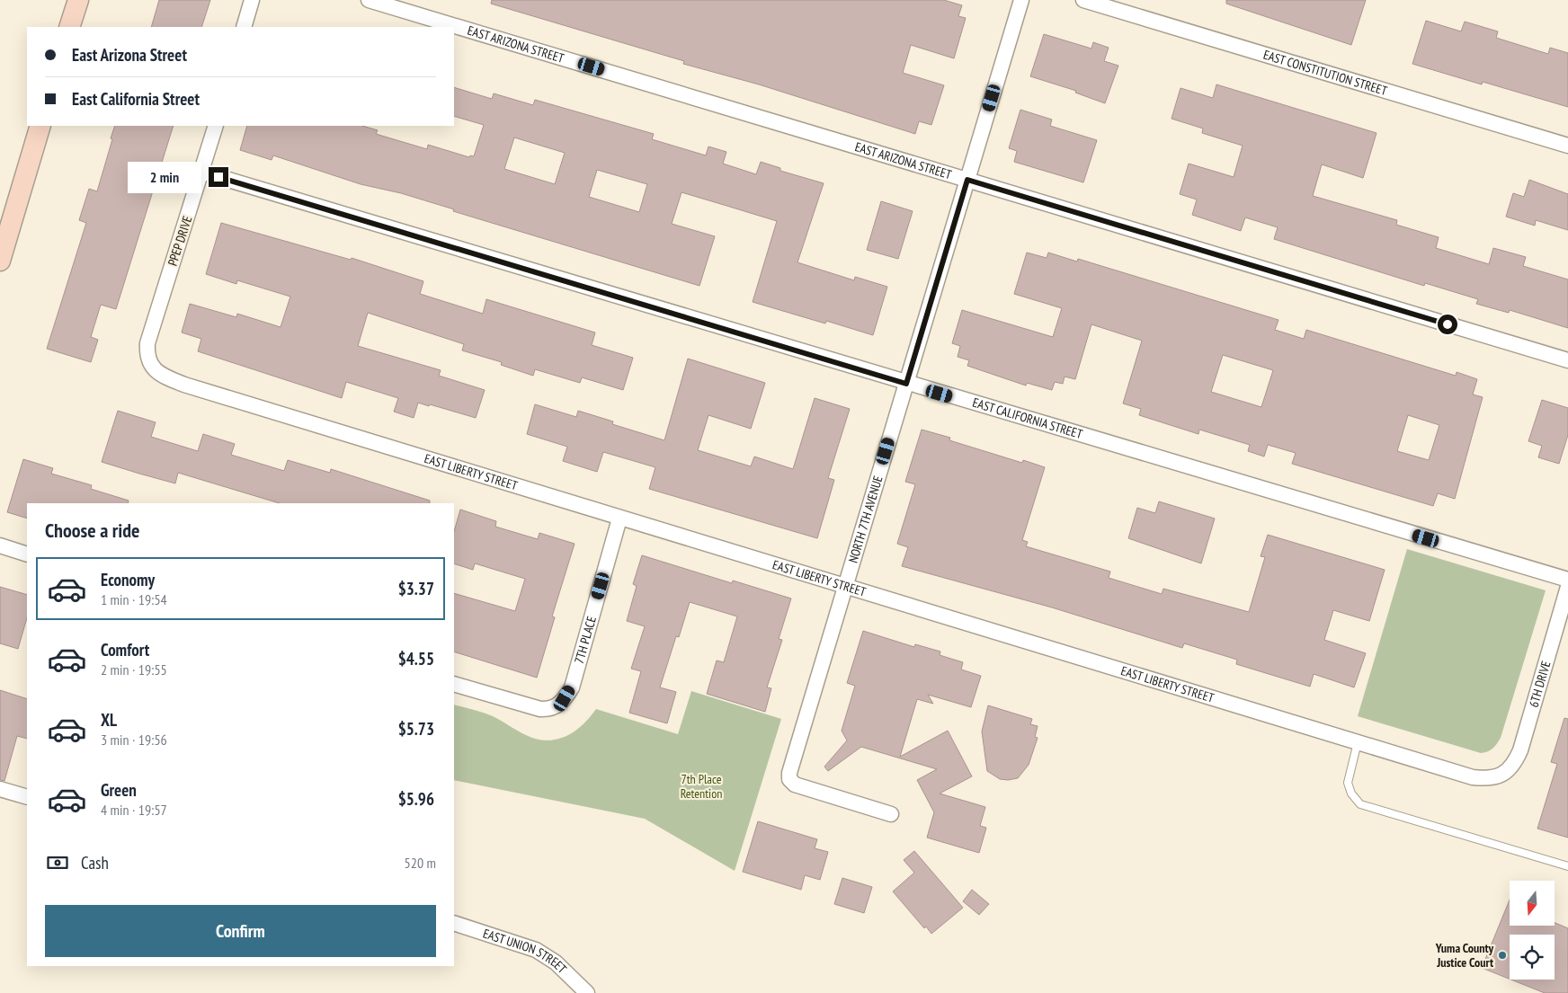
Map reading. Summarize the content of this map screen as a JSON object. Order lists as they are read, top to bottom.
{
  "streets": {
    "street": [
      "EAST ARIZONA STREET",
      "EAST CONSTITUTION STREET",
      "PPEP DRIVE",
      "EAST CALIFORNIA STREET",
      "EAST LIBERTY STREET",
      "NORTH 7TH AVENUE",
      "7TH PLACE",
      "6TH DRIVE",
      "EAST UNION STREET"
    ]
  },
  "crossings": [
    ["EAST ARIZONA STREET", "NORTH 7TH AVENUE"],
    ["PPEP DRIVE", "EAST CALIFORNIA STREET"],
    ["PPEP DRIVE", "EAST LIBERTY STREET"],
    ["EAST CALIFORNIA STREET", "NORTH 7TH AVENUE"],
    ["EAST LIBERTY STREET", "NORTH 7TH AVENUE"],
    ["EAST LIBERTY STREET", "7TH PLACE"],
    ["EAST LIBERTY STREET", "6TH DRIVE"]
  ],
  "parks": ["7th Place Retention"],
  "places": ["Yuma County Justice Court"],
  "north": "bottom",
  "page": {
    "banner": ["East Arizona Street", "East California Street"],
    "bubble": "2 min",
    "heading": "Choose a ride",
    "list": [
      {
        "name": "Economy",
        "note": "1 min · 19:54",
        "value": "$3.37"
      },
      {
        "name": "Comfort",
        "note": "2 min · 19:55",
        "value": "$4.55"
      },
      {
        "name": "XL",
        "note": "3 min · 19:56",
        "value": "$5.73"
      },
      {
        "name": "Green",
        "note": "4 min · 19:57",
        "value": "$5.96"
      }
    ],
    "pay": ["Cash", "520 m"],
    "buttons": "Confirm"
  }
}
